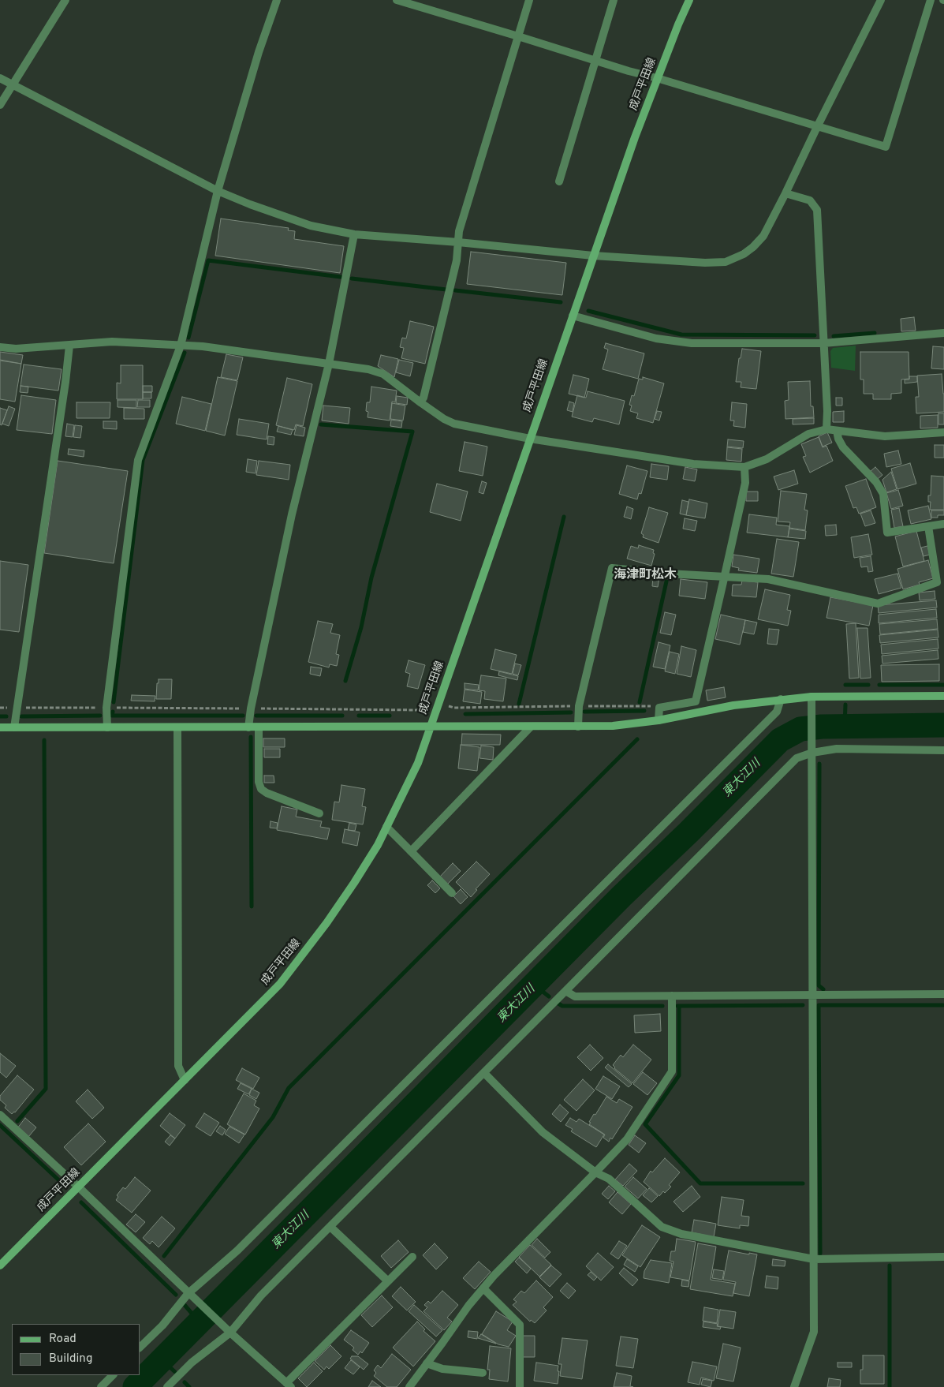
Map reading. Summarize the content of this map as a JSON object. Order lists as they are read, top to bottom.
{
  "streets": {
    "main road": ["成戸平田線"]
  },
  "districts": ["海津町松木"],
  "water": ["東大江川"],
  "legend": ["Road", "Building"]
}
